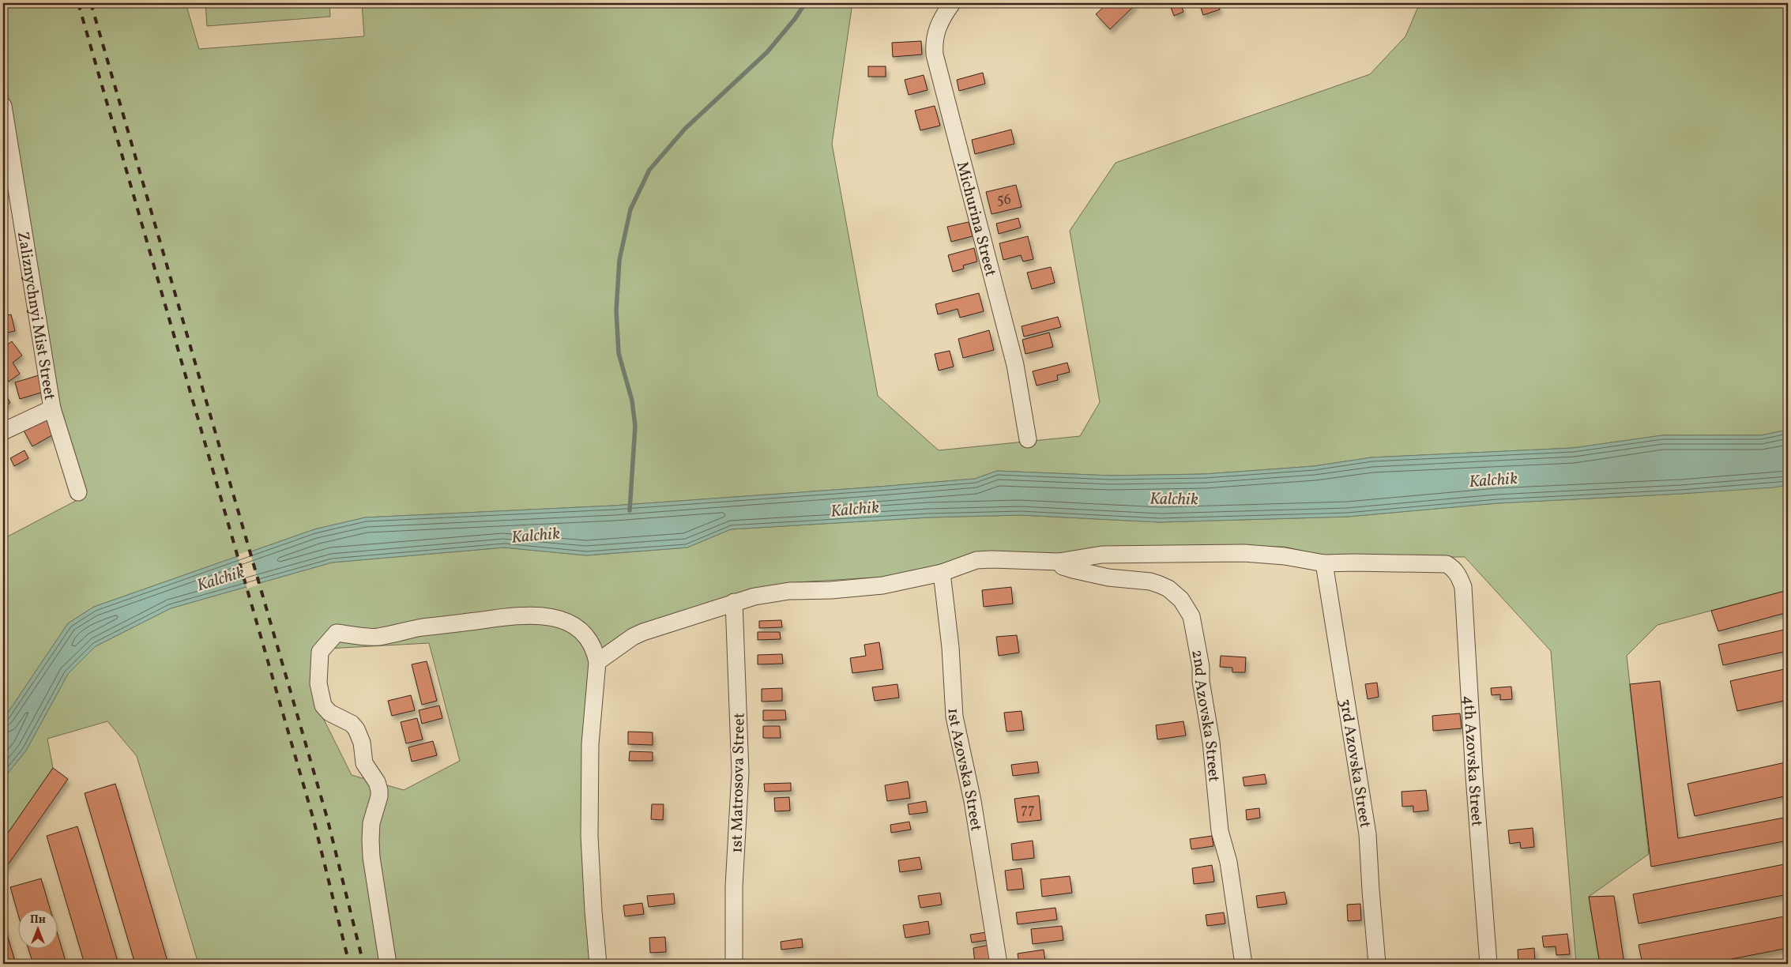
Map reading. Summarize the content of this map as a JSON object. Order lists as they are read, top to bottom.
{
  "streets": {
    "street": [
      "Michurina Street",
      "Zaliznychnyi Mist Street",
      "2nd Azovska Street",
      "4th Azovska Street",
      "3rd Azovska Street",
      "1st Azovska Street",
      "1st Matrosova Street"
    ]
  },
  "crossings": [
    ["4th Azovska Street", "3rd Azovska Street"]
  ],
  "water": ["Kalchik"],
  "house_numbers": ["56", "77"],
  "north": "top"
}
